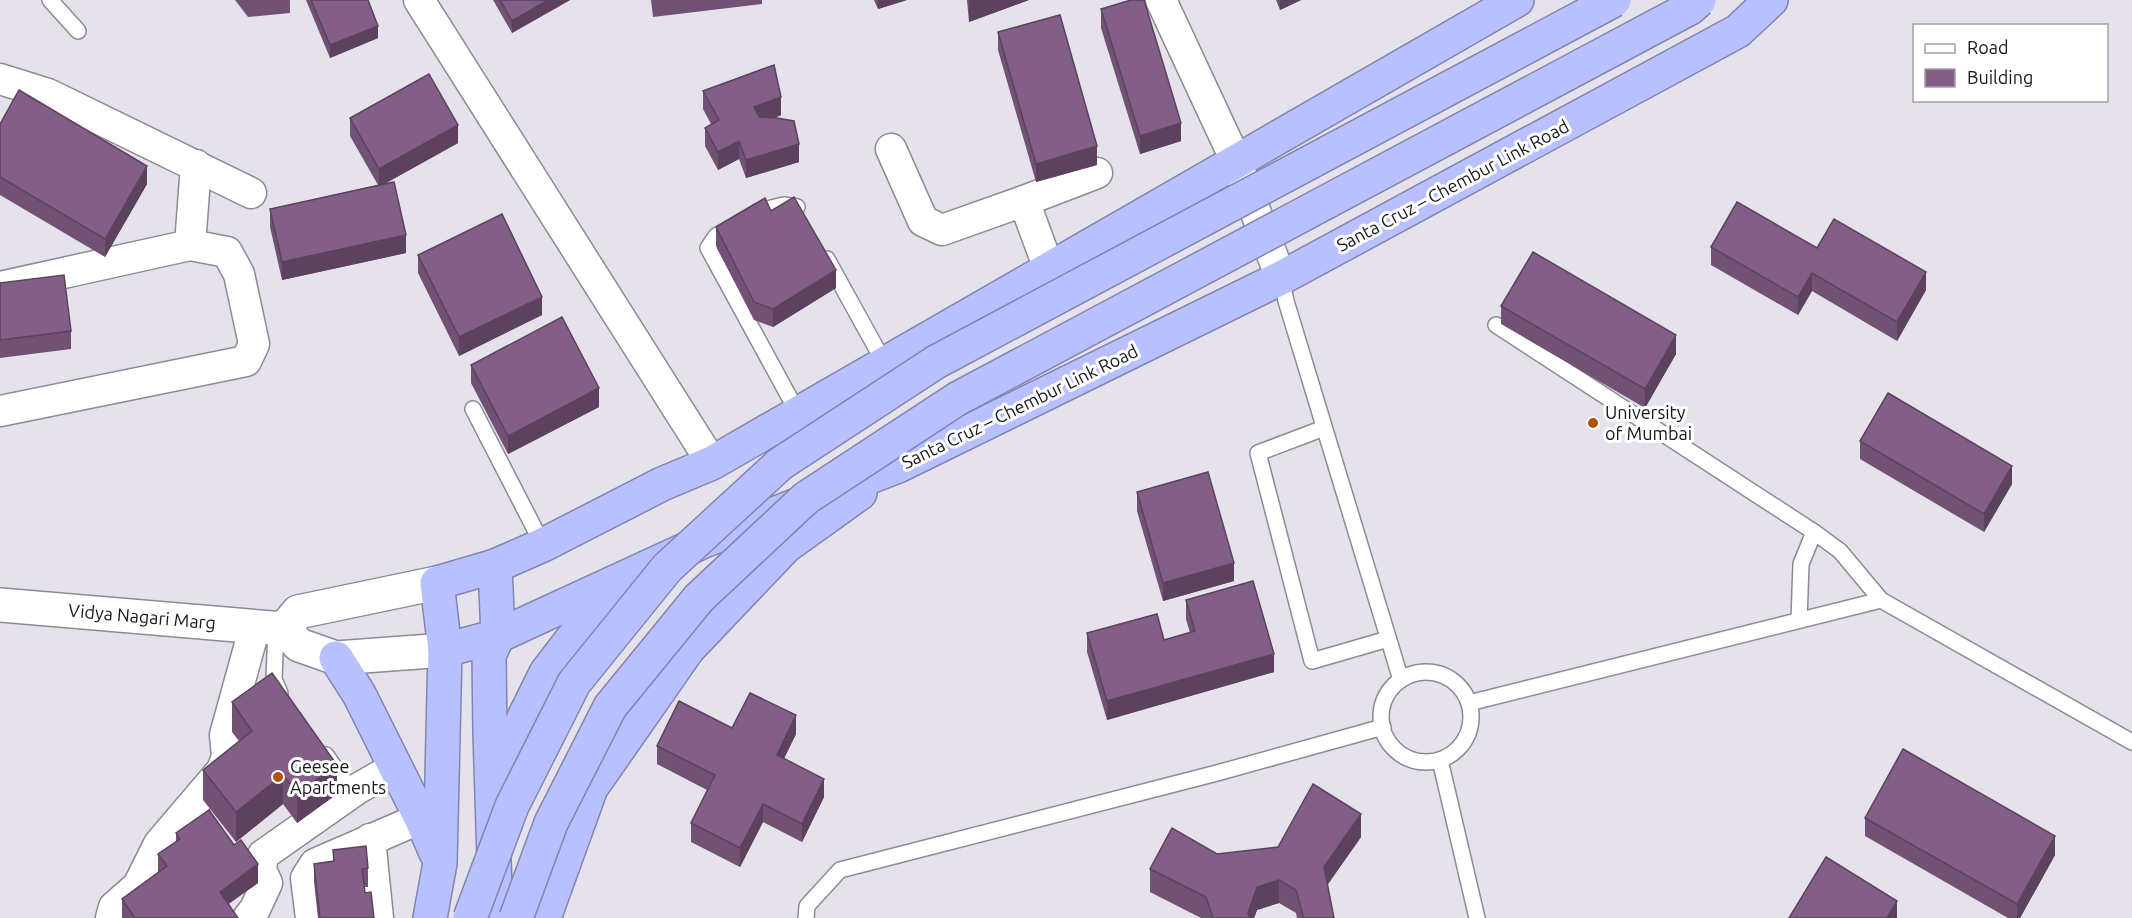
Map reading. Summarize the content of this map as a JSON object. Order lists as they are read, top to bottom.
{
  "streets": {
    "highway": ["Santa Cruz – Chembur Link Road"],
    "main road": ["Vidya Nagari Marg"]
  },
  "places": ["University of Mumbai", "Geesee Apartments"],
  "legend": ["Road", "Building"]
}
